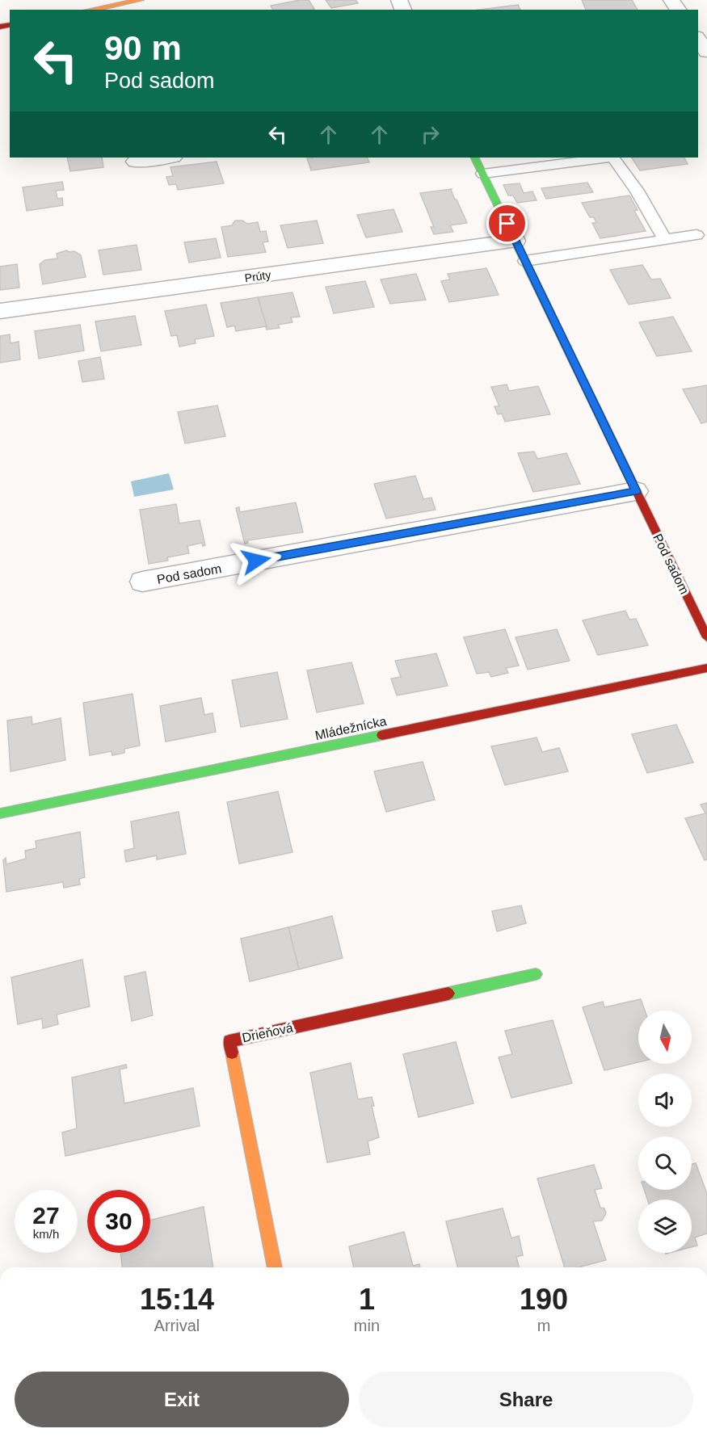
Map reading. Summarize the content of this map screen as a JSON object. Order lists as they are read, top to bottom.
{
  "streets": {
    "street": [
      "Prúty",
      "Pod sadom",
      "Mládežnícka",
      "Drieňová"
    ]
  },
  "crossings": [
    ["Prúty", "Pod sadom"]
  ],
  "north": "bottom",
  "page": {
    "turn": ["90 m", "Pod sadom"],
    "speed": "27 km/h",
    "limit": "30",
    "eta": [
      "15:14",
      "Arrival",
      "1",
      "min",
      "190",
      "m"
    ],
    "buttons": ["Exit", "Share"]
  }
}
